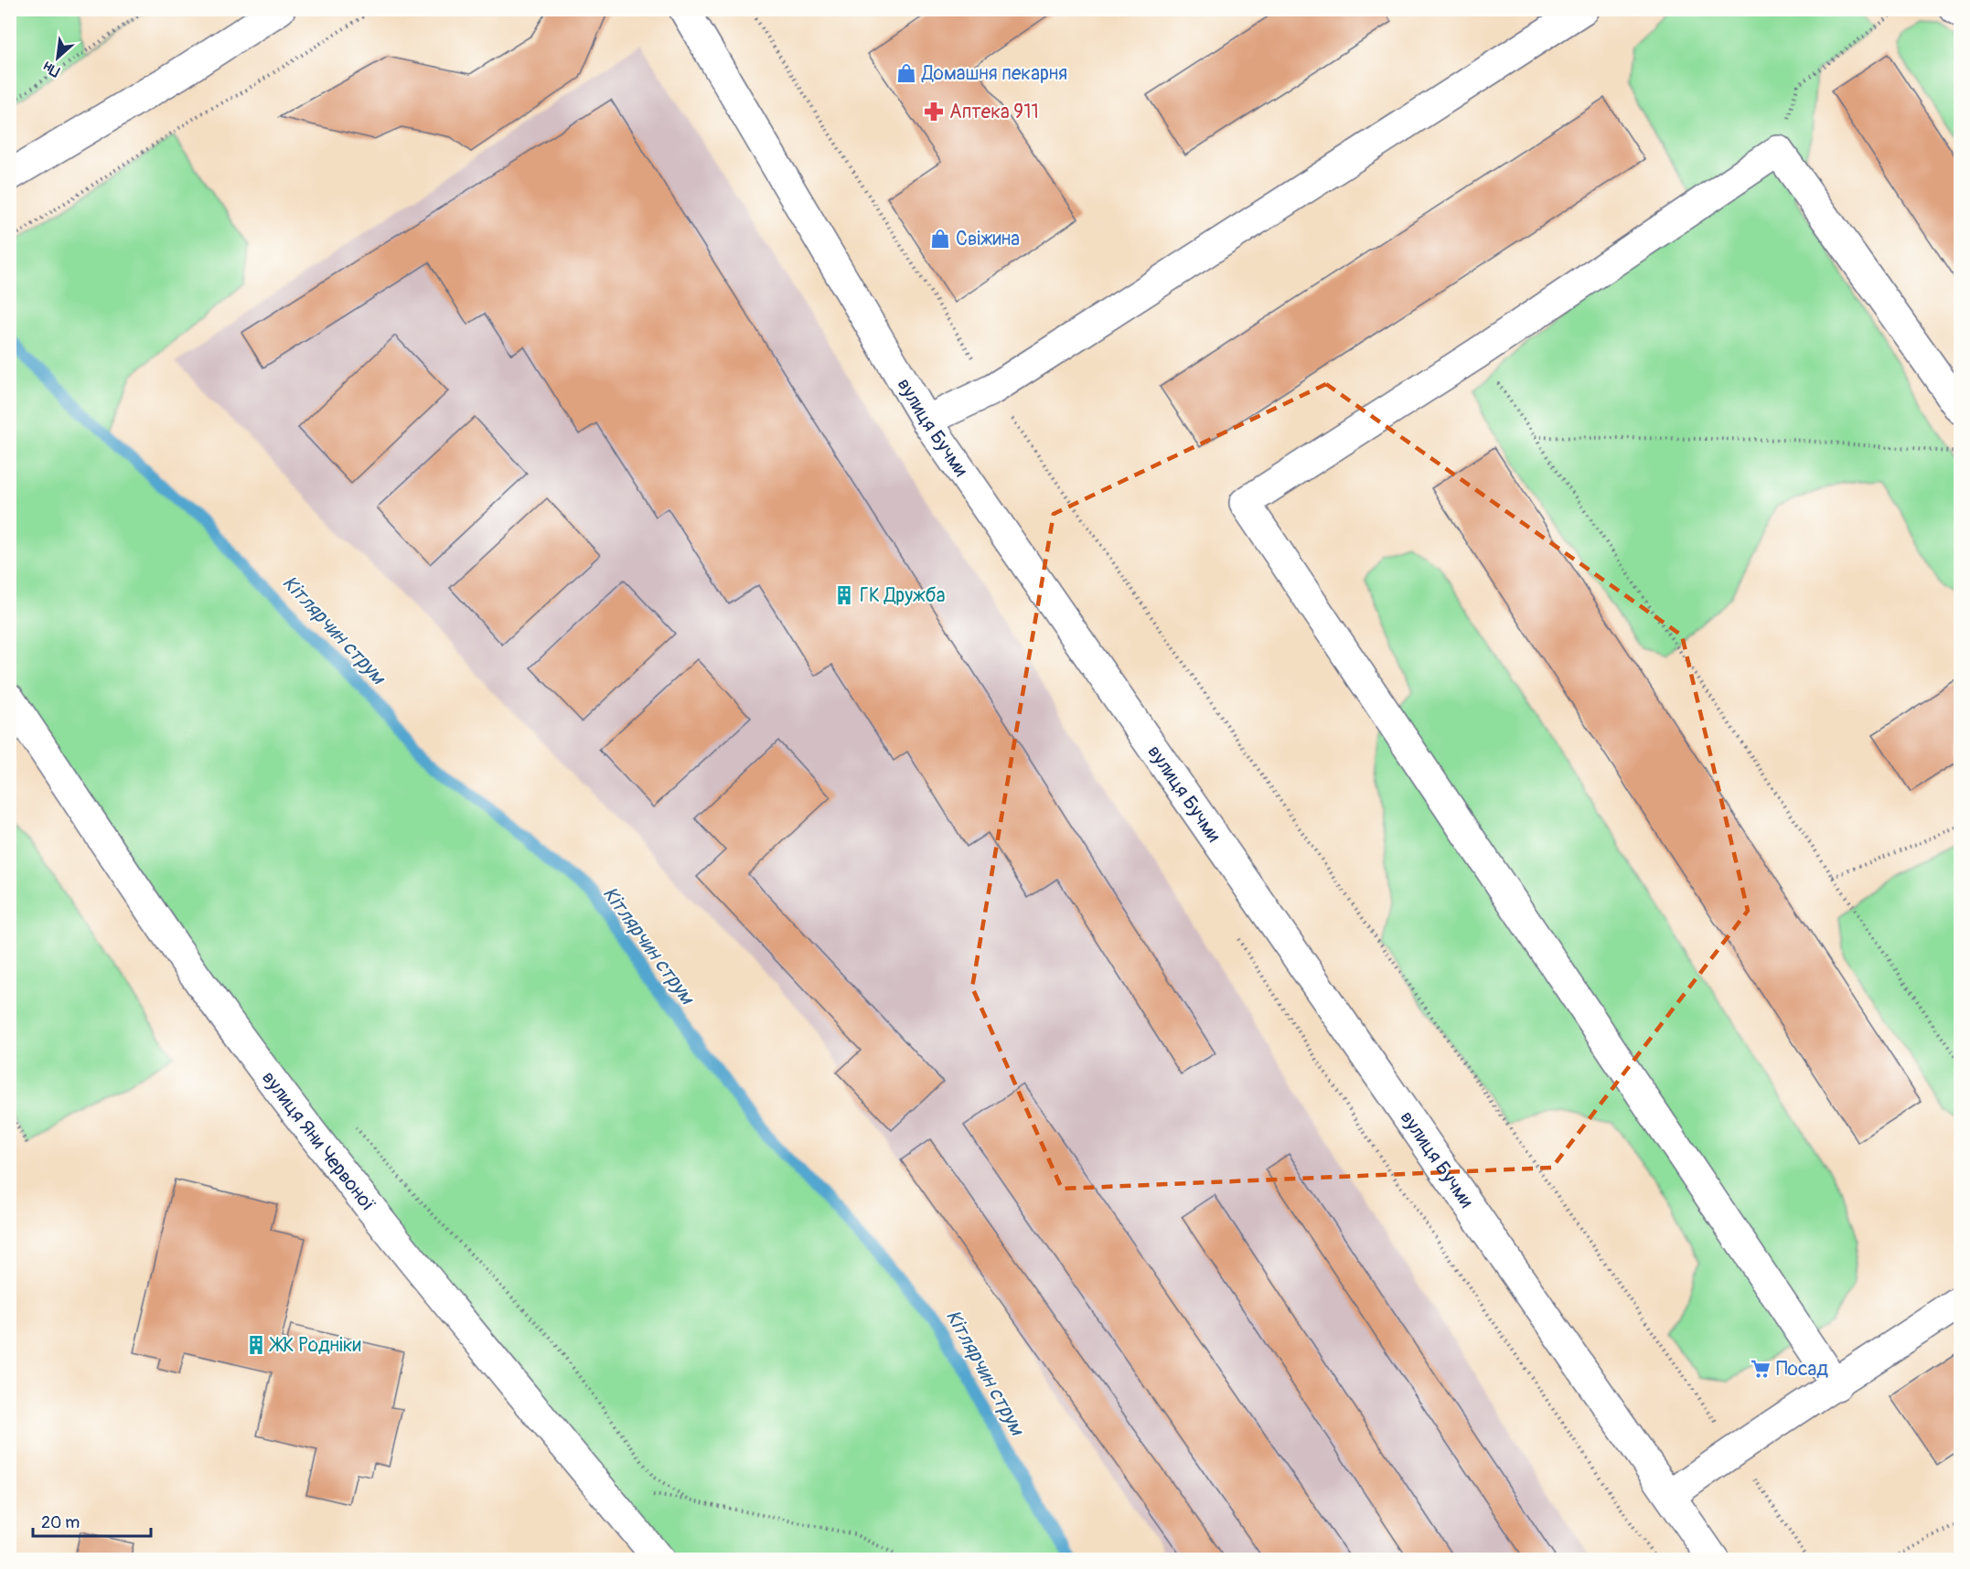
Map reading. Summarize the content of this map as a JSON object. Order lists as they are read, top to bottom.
{
  "streets": {
    "street": ["вулиця Бучми", "вулиця Яни Червоної"]
  },
  "water": ["Кітлярчин струм"],
  "places": {
    "shop": ["Домашня пекарня", "Свіжина"],
    "pharmacy": ["Аптека 911"],
    "building": ["ГК Дружба", "ЖК Родніки"],
    "supermarket": ["Посад"]
  },
  "scale_bar": "20 m",
  "north": "bottom left"
}
